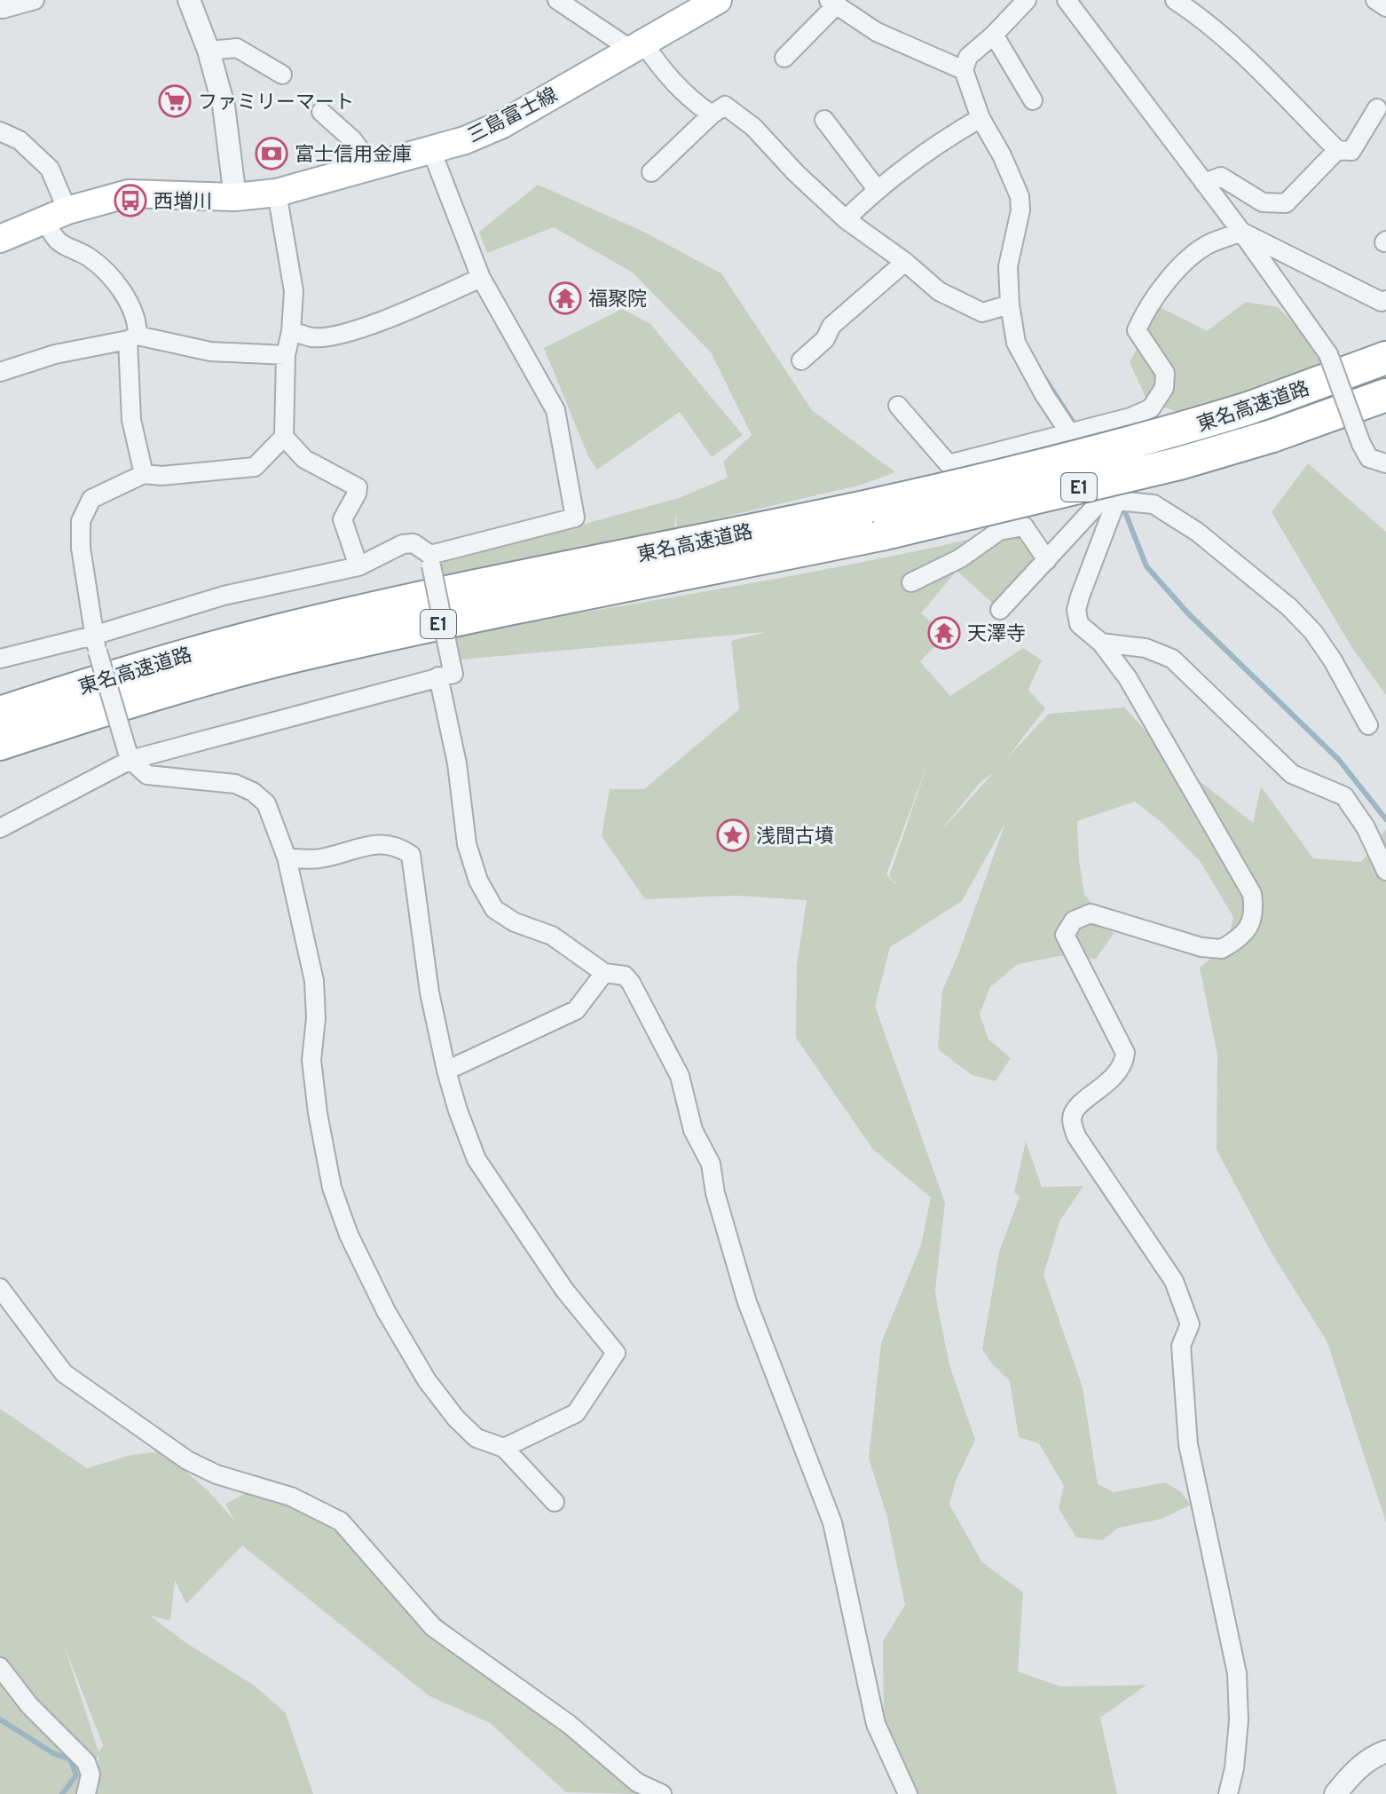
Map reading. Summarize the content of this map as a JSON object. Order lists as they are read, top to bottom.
{
  "streets": {
    "highway": ["東名高速道路", "E1"],
    "main road": ["三島富士線"]
  },
  "places": {
    "supermarket": ["ファミリーマート"],
    "bank": ["富士信用金庫"],
    "bus stop": ["西増川"],
    "temple": ["福聚院", "天澤寺"],
    "place": ["浅間古墳"]
  }
}
